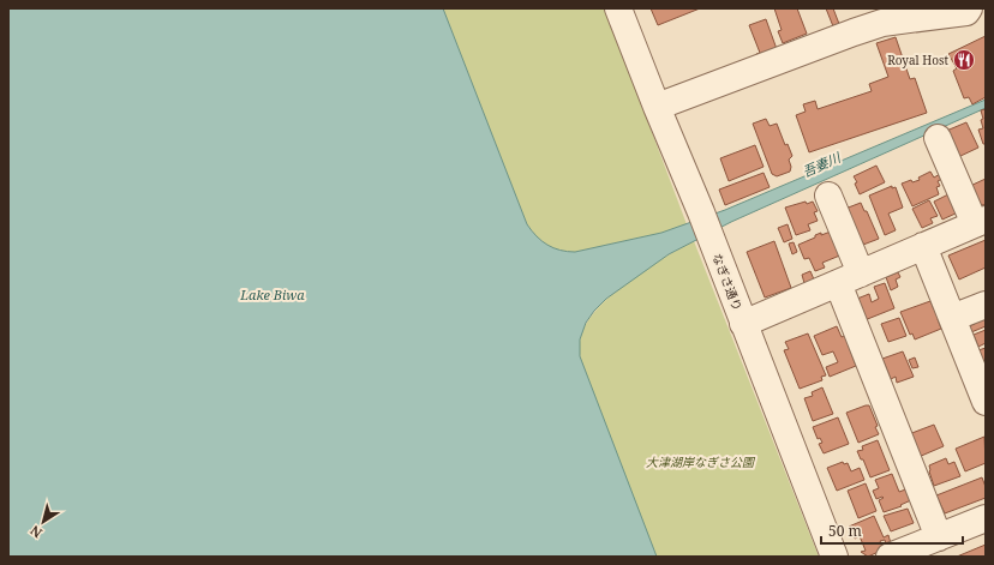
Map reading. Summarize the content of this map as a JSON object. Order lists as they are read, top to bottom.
{
  "streets": {
    "street": ["なぎさ通り"]
  },
  "water": ["吾妻川", "Lake Biwa"],
  "parks": ["大津湖岸なぎさ公園"],
  "places": {
    "restaurant": ["Royal Host"]
  },
  "scale_bar": "50 m",
  "north": "bottom left"
}
